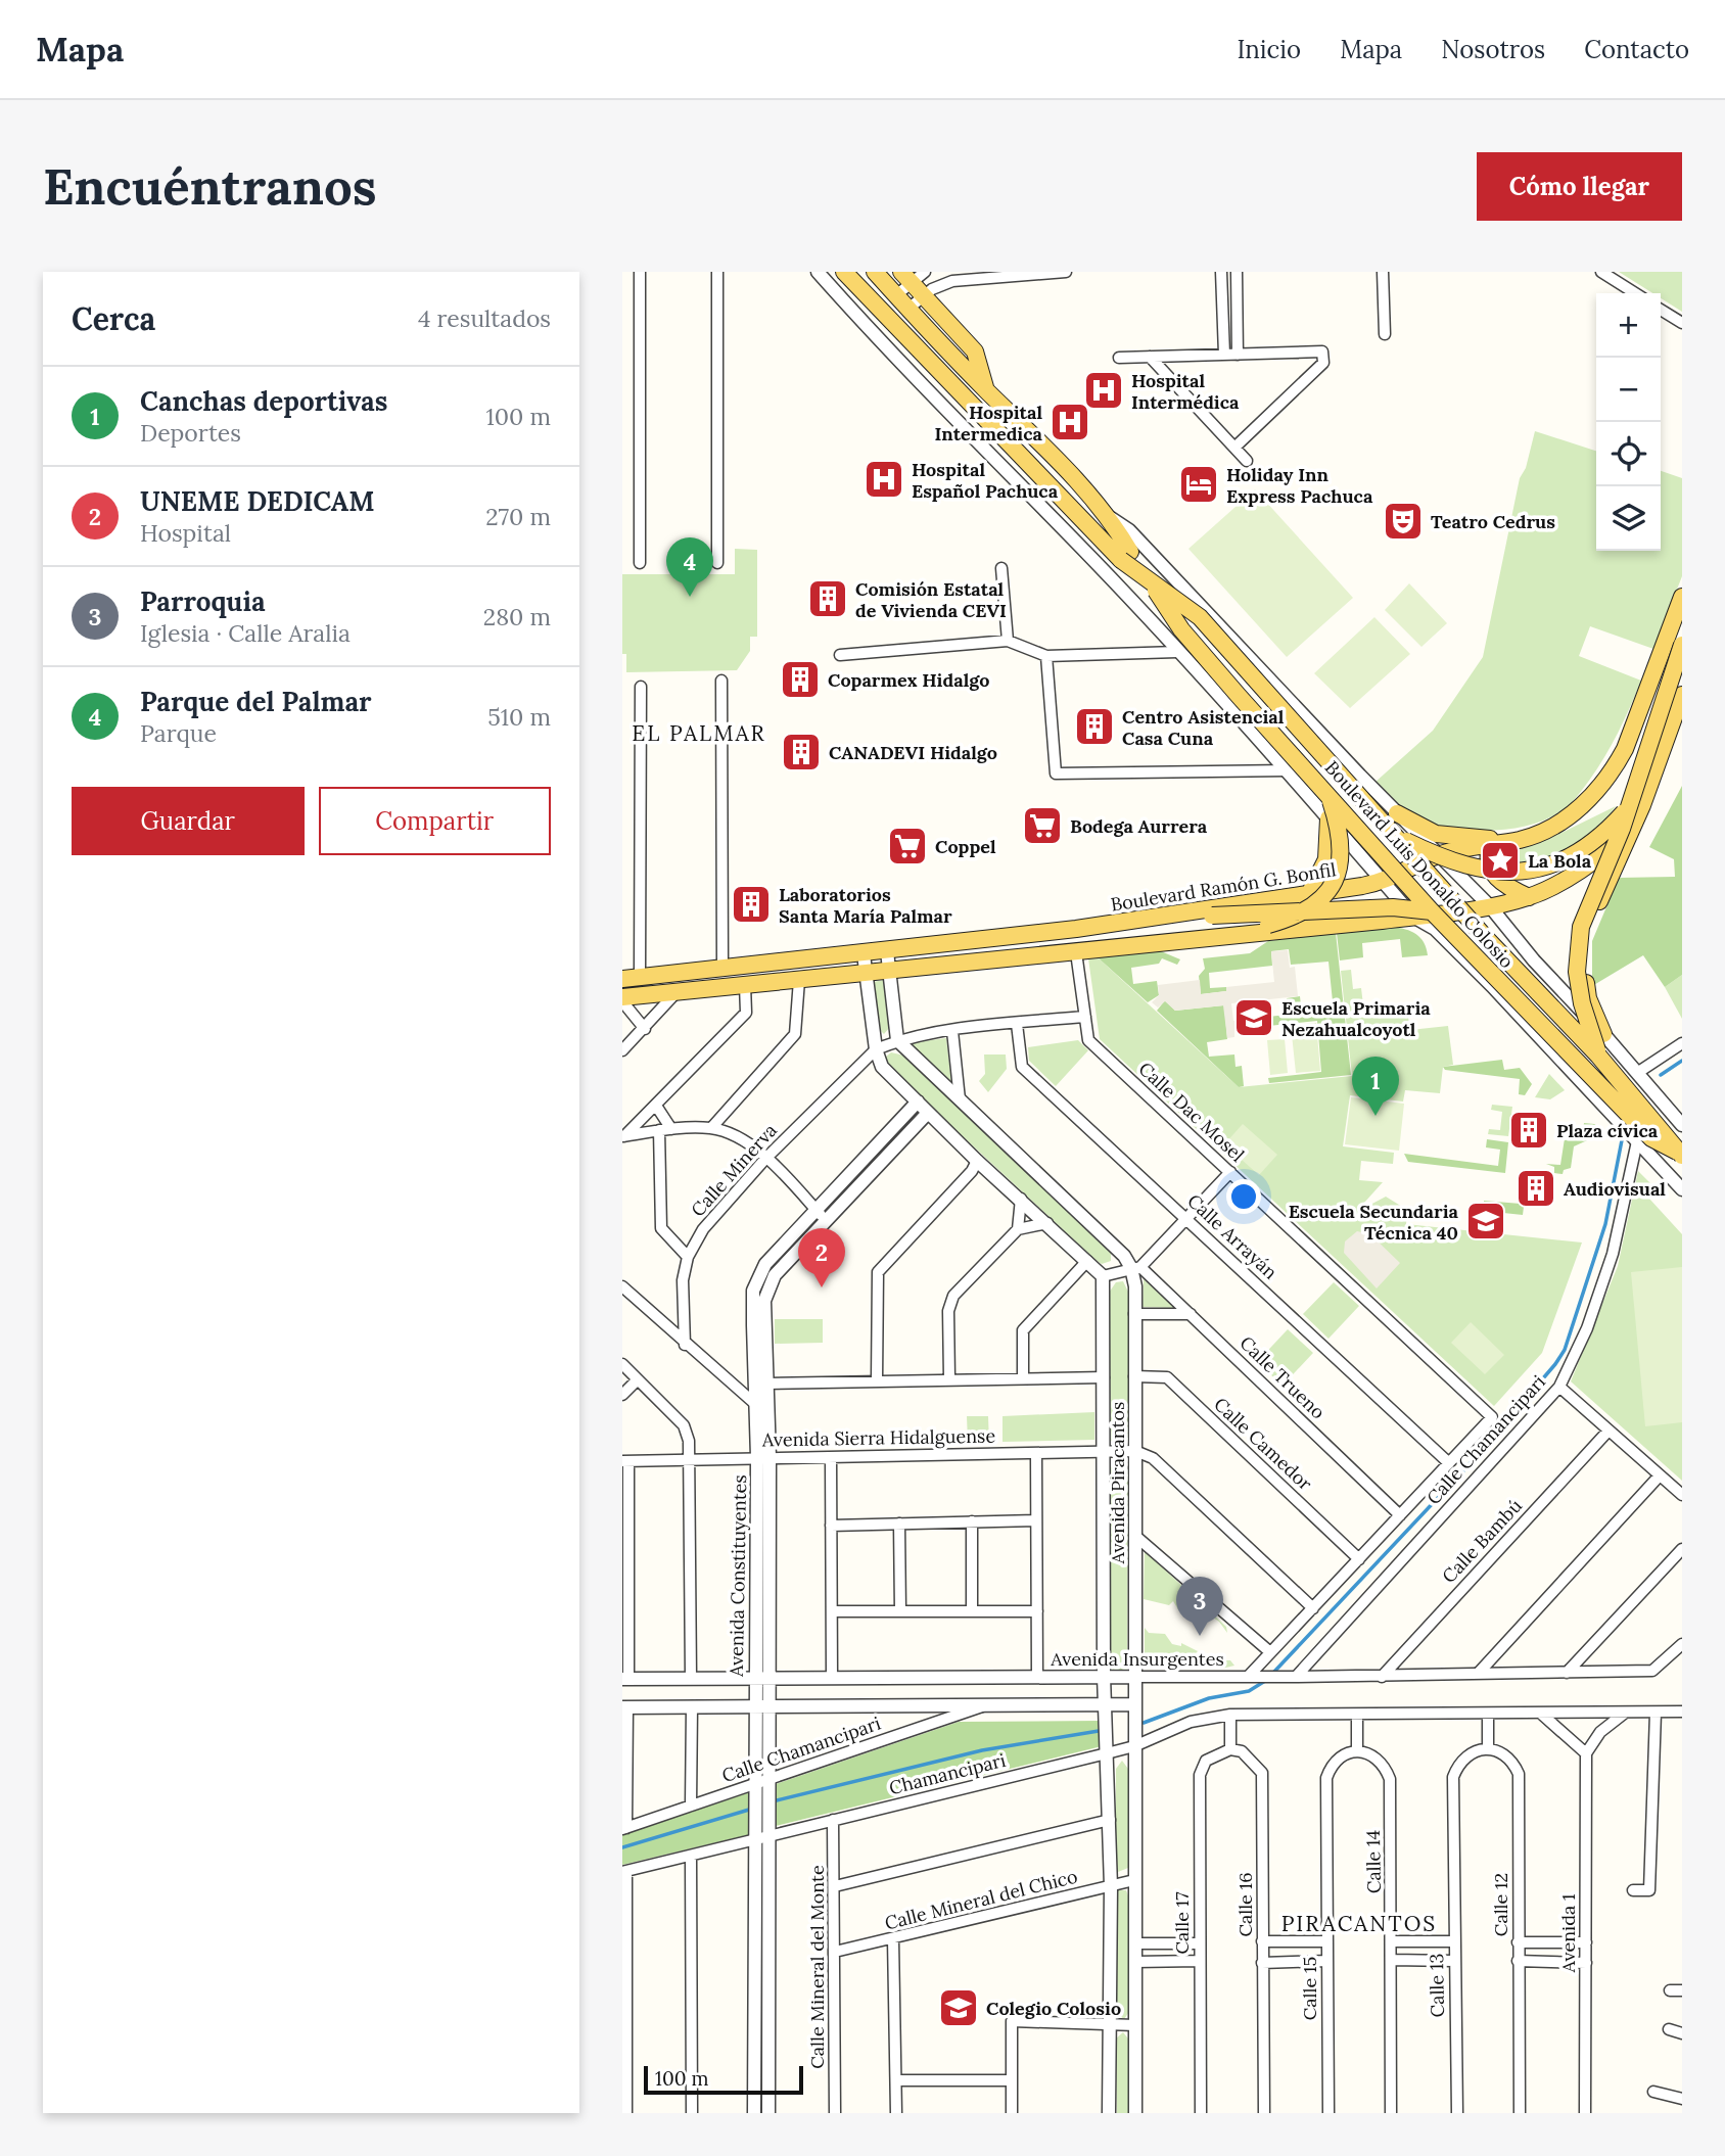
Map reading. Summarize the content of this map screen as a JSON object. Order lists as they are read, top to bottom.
{
  "streets": {
    "main road": ["Boulevard Luis Donaldo Colosio", "Boulevard Ramón G. Bonfil"],
    "street": [
      "Calle Dac Mosel",
      "Calle Minerva",
      "Calle Arrayán",
      "Calle Trueno",
      "Avenida Sierra Hidalguense",
      "Calle Chamancipari",
      "Calle Camedor",
      "Avenida Piracantos",
      "Calle Bambú",
      "Avenida Constituyentes",
      "Avenida Insurgentes",
      "Chamancipari",
      "Calle 14",
      "Calle Mineral del Chico",
      "Calle 16",
      "Calle 12",
      "Calle 17",
      "Avenida 1",
      "Calle Mineral del Monte",
      "Calle 13",
      "Calle 15"
    ]
  },
  "crossings": [
    ["Calle Dac Mosel", "Calle Chamancipari"],
    ["Calle Arrayán", "Calle Chamancipari"],
    ["Calle Trueno", "Calle Chamancipari"],
    ["Calle Trueno", "Avenida Piracantos"],
    ["Avenida Sierra Hidalguense", "Avenida Piracantos"],
    ["Avenida Sierra Hidalguense", "Avenida Constituyentes"],
    ["Calle Chamancipari", "Calle Camedor"],
    ["Calle Chamancipari", "Avenida Constituyentes"],
    ["Calle Chamancipari", "Avenida Insurgentes"],
    ["Calle Camedor", "Avenida Piracantos"],
    ["Avenida Piracantos", "Avenida Insurgentes"],
    ["Avenida Piracantos", "Chamancipari"],
    ["Avenida Piracantos", "Calle Mineral del Chico"],
    ["Calle Bambú", "Avenida Insurgentes"],
    ["Avenida Constituyentes", "Avenida Insurgentes"],
    ["Avenida Constituyentes", "Chamancipari"],
    ["Chamancipari", "Calle Mineral del Monte"],
    ["Calle 14", "Calle 15"],
    ["Calle Mineral del Chico", "Calle Mineral del Monte"],
    ["Calle 16", "Calle 17"],
    ["Calle 12", "Calle 13"]
  ],
  "districts": ["EL PALMAR", "PIRACANTOS"],
  "places": {
    "hospital": ["Hospital Intermédica", "Hospital Intermedica", "Hospital Español Pachuca"],
    "hotel": ["Holiday Inn Express Pachuca"],
    "theatre": ["Teatro Cedrus"],
    "building": [
      "Comisión Estatal de Vivienda CEVI",
      "Coparmex Hidalgo",
      "Centro Asistencial Casa Cuna",
      "CANADEVI Hidalgo",
      "Laboratorios Santa María Palmar",
      "Plaza cívica",
      "Audiovisual"
    ],
    "supermarket": ["Bodega Aurrera", "Coppel"],
    "place": ["La Bola"],
    "school or university": ["Escuela Primaria Nezahualcoyotl", "Escuela Secundaria Técnica 40", "Colegio Colosio"]
  },
  "scale_bar": "100 m",
  "page": {
    "header": "Mapa",
    "nav": [
      "Inicio",
      "Mapa",
      "Nosotros",
      "Contacto"
    ],
    "buttons": [
      "Cómo llegar",
      ["Guardar", "Compartir"]
    ],
    "title": "Encuéntranos",
    "heading": ["Cerca", "4 resultados"],
    "map_buttons": ["+", "−"],
    "list": [
      {
        "mark": "1",
        "name": "Canchas deportivas",
        "note": "Deportes",
        "value": "100 m"
      },
      {
        "mark": "2",
        "name": "UNEME DEDICAM",
        "note": "Hospital",
        "value": "270 m"
      },
      {
        "mark": "3",
        "name": "Parroquia",
        "note": "Iglesia · Calle Aralia",
        "value": "280 m"
      },
      {
        "mark": "4",
        "name": "Parque del Palmar",
        "note": "Parque",
        "value": "510 m"
      }
    ],
    "pins": [
      "4",
      "1",
      "2",
      "3"
    ],
    "scale": "100 m"
  }
}
